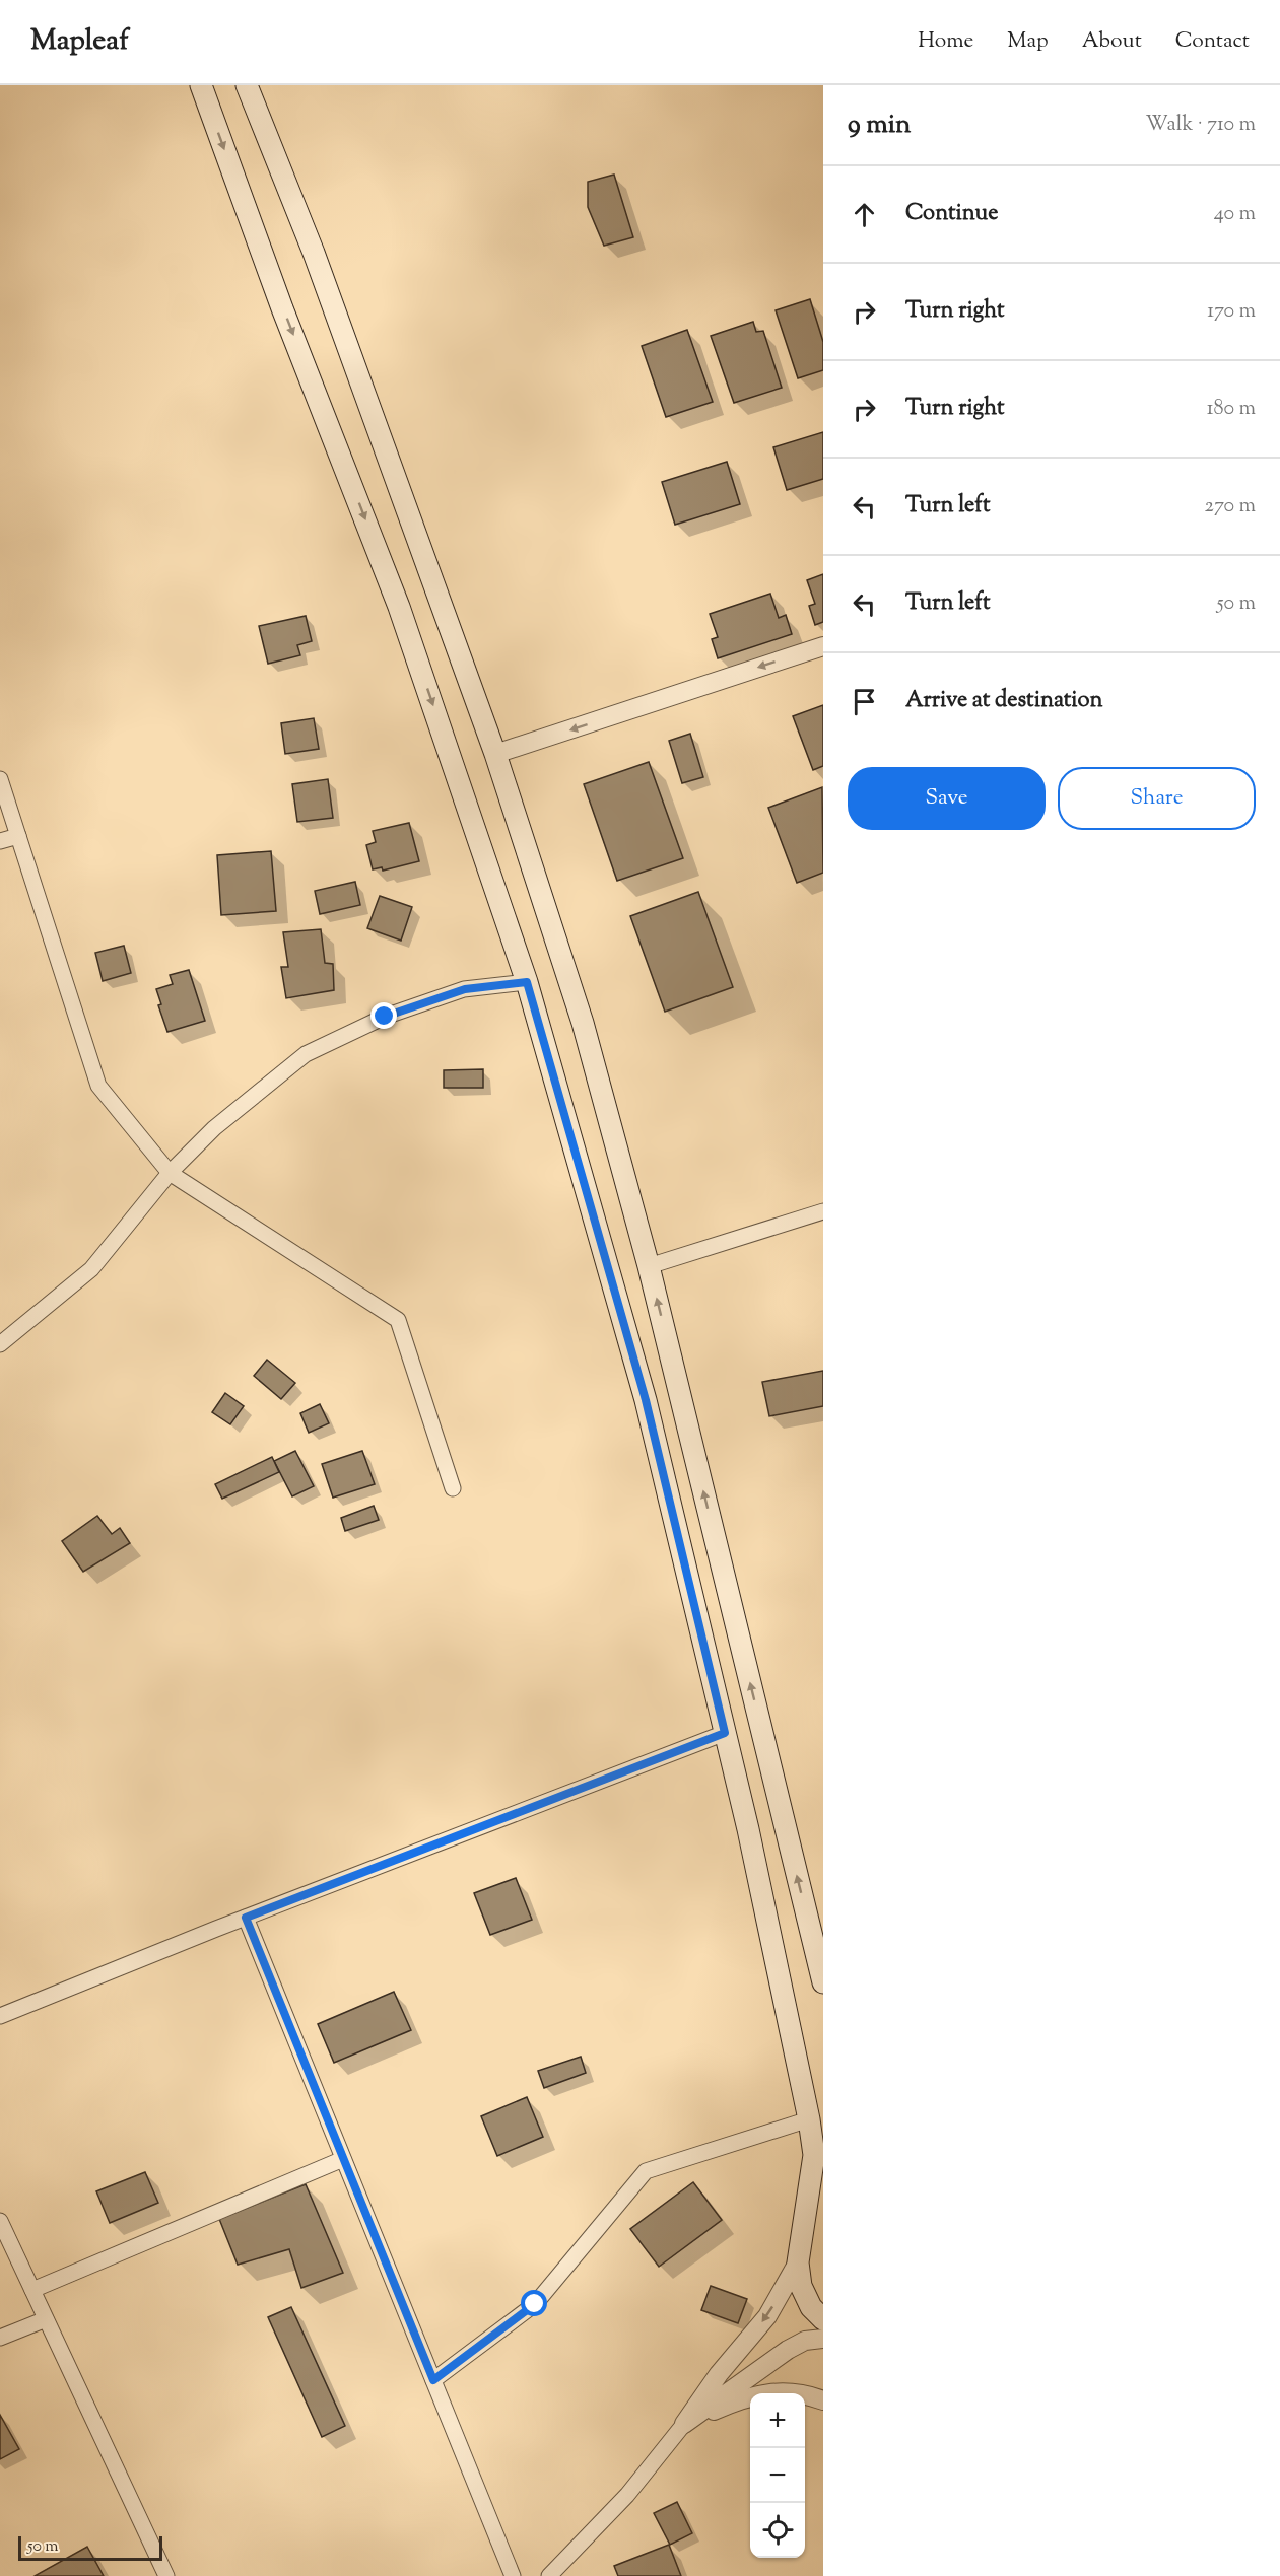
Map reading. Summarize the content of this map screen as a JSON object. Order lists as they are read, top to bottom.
{
  "scale_bar": "50 m",
  "page": {
    "header": "Mapleaf",
    "nav": [
      "Home",
      "Map",
      "About",
      "Contact"
    ],
    "heading": ["9 min", "Walk · 710 m"],
    "list": [
      ["Continue", "40 m"],
      ["Turn right", "170 m"],
      ["Turn right", "180 m"],
      ["Turn left", "270 m"],
      ["Turn left", "50 m"],
      "Arrive at destination"
    ],
    "buttons": ["Save", "Share"],
    "map_buttons": ["+", "−"],
    "scale": "50 m"
  }
}
